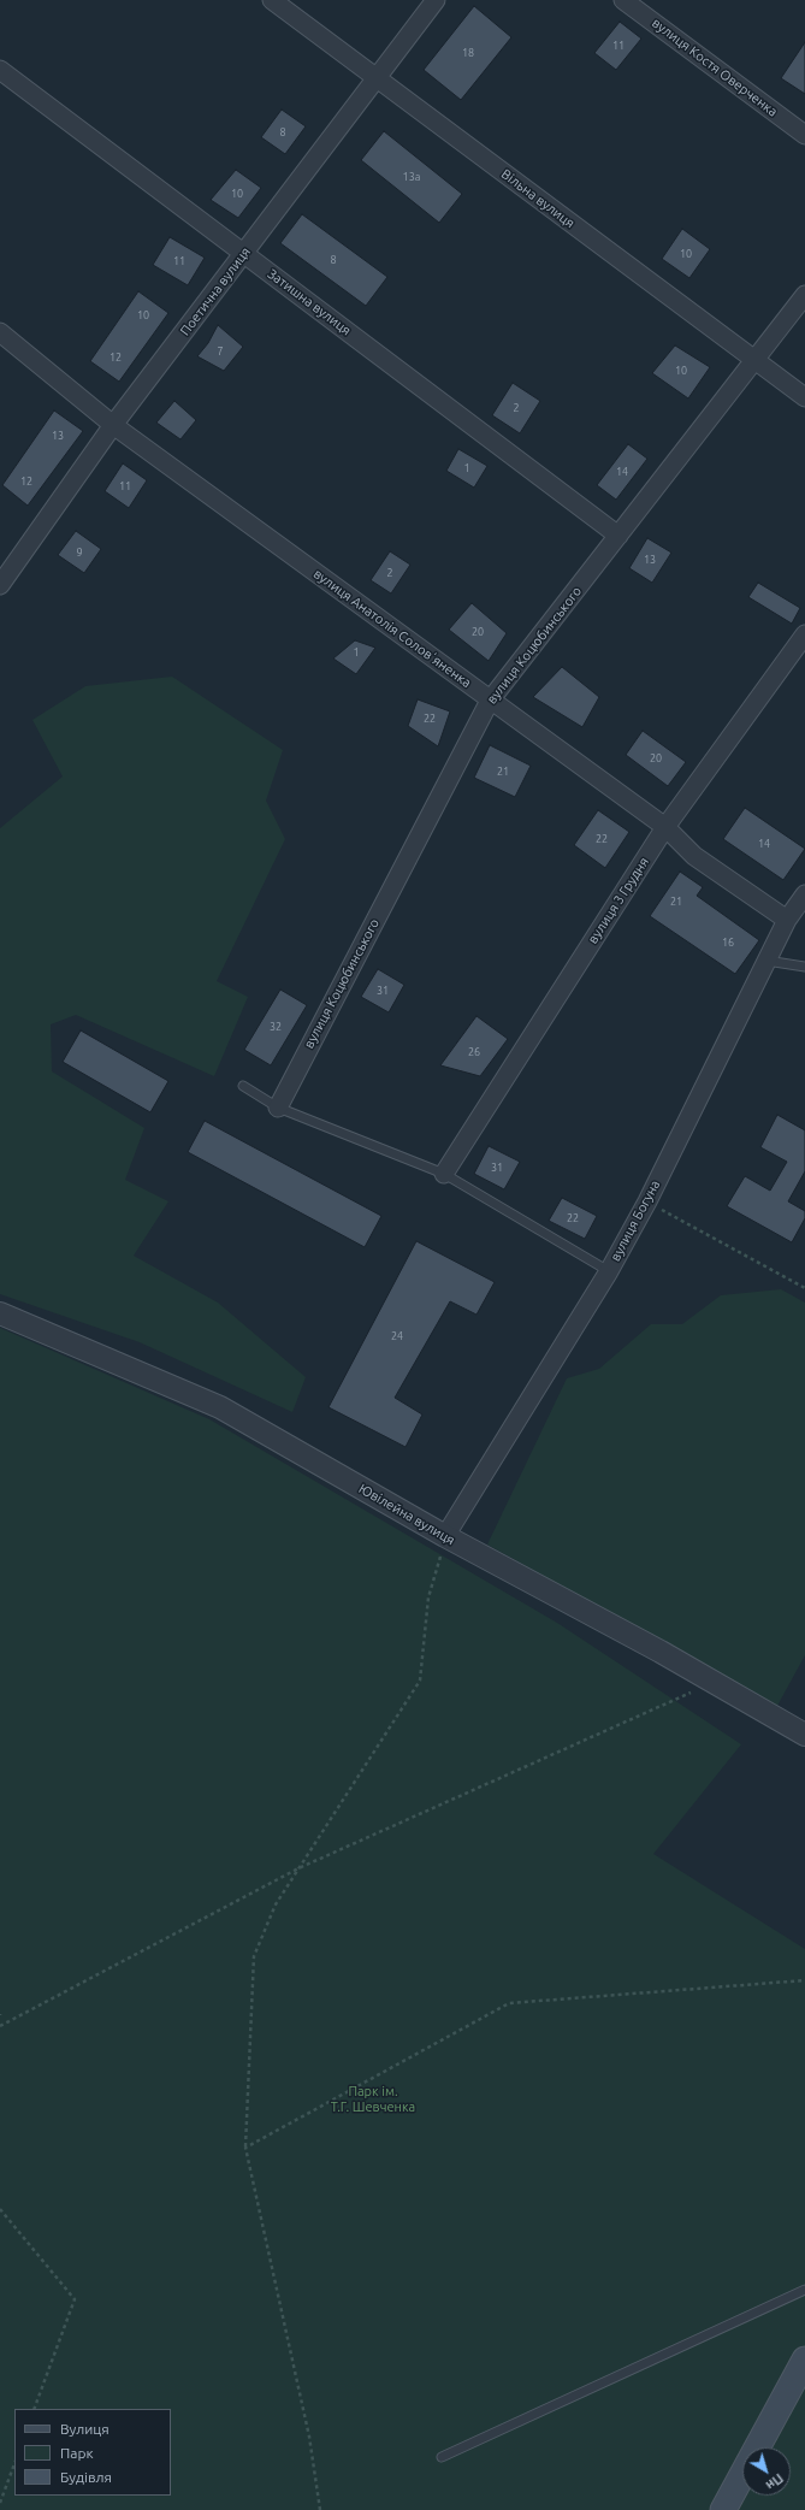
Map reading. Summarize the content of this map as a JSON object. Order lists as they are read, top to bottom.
{
  "streets": {
    "street": [
      "вулиця Костя Оверченка",
      "Вільна вулиця",
      "Поетична вулиця",
      "Затишна вулиця",
      "вулиця Анатолія Соловʼяненка",
      "вулиця Коцюбинського",
      "вулиця 3 Грудня",
      "вулиця Богуна",
      "Ювілейна вулиця"
    ]
  },
  "crossings": [
    ["Вільна вулиця", "Поетична вулиця"],
    ["Вільна вулиця", "вулиця Коцюбинського"],
    ["Поетична вулиця", "Затишна вулиця"],
    ["Поетична вулиця", "вулиця Анатолія Соловʼяненка"],
    ["Затишна вулиця", "вулиця Коцюбинського"],
    ["вулиця Анатолія Соловʼяненка", "вулиця Коцюбинського"],
    ["вулиця Анатолія Соловʼяненка", "вулиця 3 Грудня"],
    ["вулиця Анатолія Соловʼяненка", "вулиця Богуна"],
    ["вулиця Богуна", "Ювілейна вулиця"]
  ],
  "parks": ["Парк ім. Т.Г. Шевченка"],
  "house_numbers": [
    "11",
    "18",
    "8",
    "13а",
    "10",
    "10",
    "8",
    "11",
    "10",
    "7",
    "12",
    "10",
    "2",
    "13",
    "1",
    "14",
    "12",
    "11",
    "9",
    "13",
    "2",
    "20",
    "1",
    "22",
    "20",
    "21",
    "22",
    "14",
    "21",
    "16",
    "31",
    "32",
    "26",
    "31",
    "22",
    "24"
  ],
  "legend": ["Вулиця", "Парк", "Будівля"],
  "north": "bottom right"
}
